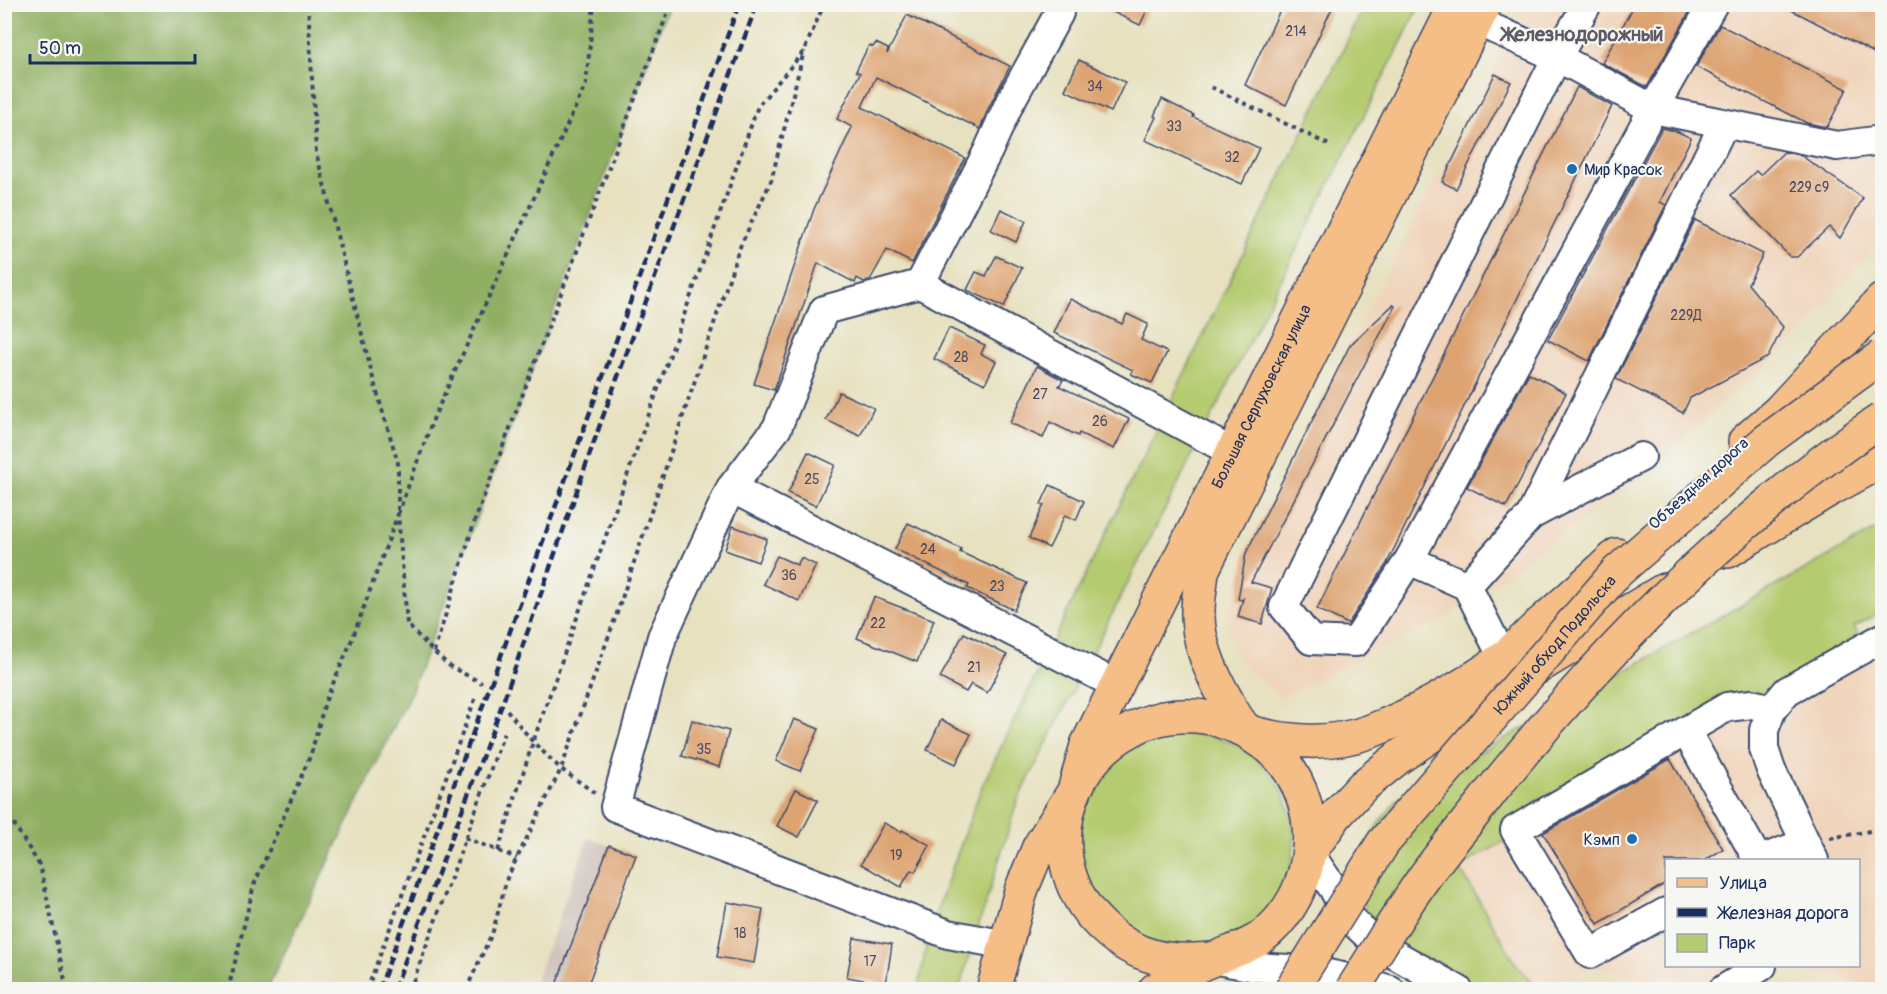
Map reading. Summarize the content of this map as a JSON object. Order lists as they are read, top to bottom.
{
  "streets": {
    "main road": ["Большая Серпуховская улица", "Объездная дорога", "Южный обход Подольска"]
  },
  "crossings": [
    ["Большая Серпуховская улица", "Объездная дорога"]
  ],
  "districts": ["Железнодорожный"],
  "places": ["Мир Красок", "Кэмп"],
  "house_numbers": [
    "214",
    "34",
    "33",
    "32",
    "229 с9",
    "229Д",
    "28",
    "27",
    "26",
    "25",
    "24",
    "36",
    "23",
    "22",
    "21",
    "35",
    "19",
    "18",
    "17"
  ],
  "legend": ["Улица", "Железная дорога", "Парк"],
  "scale_bar": "50 m"
}
